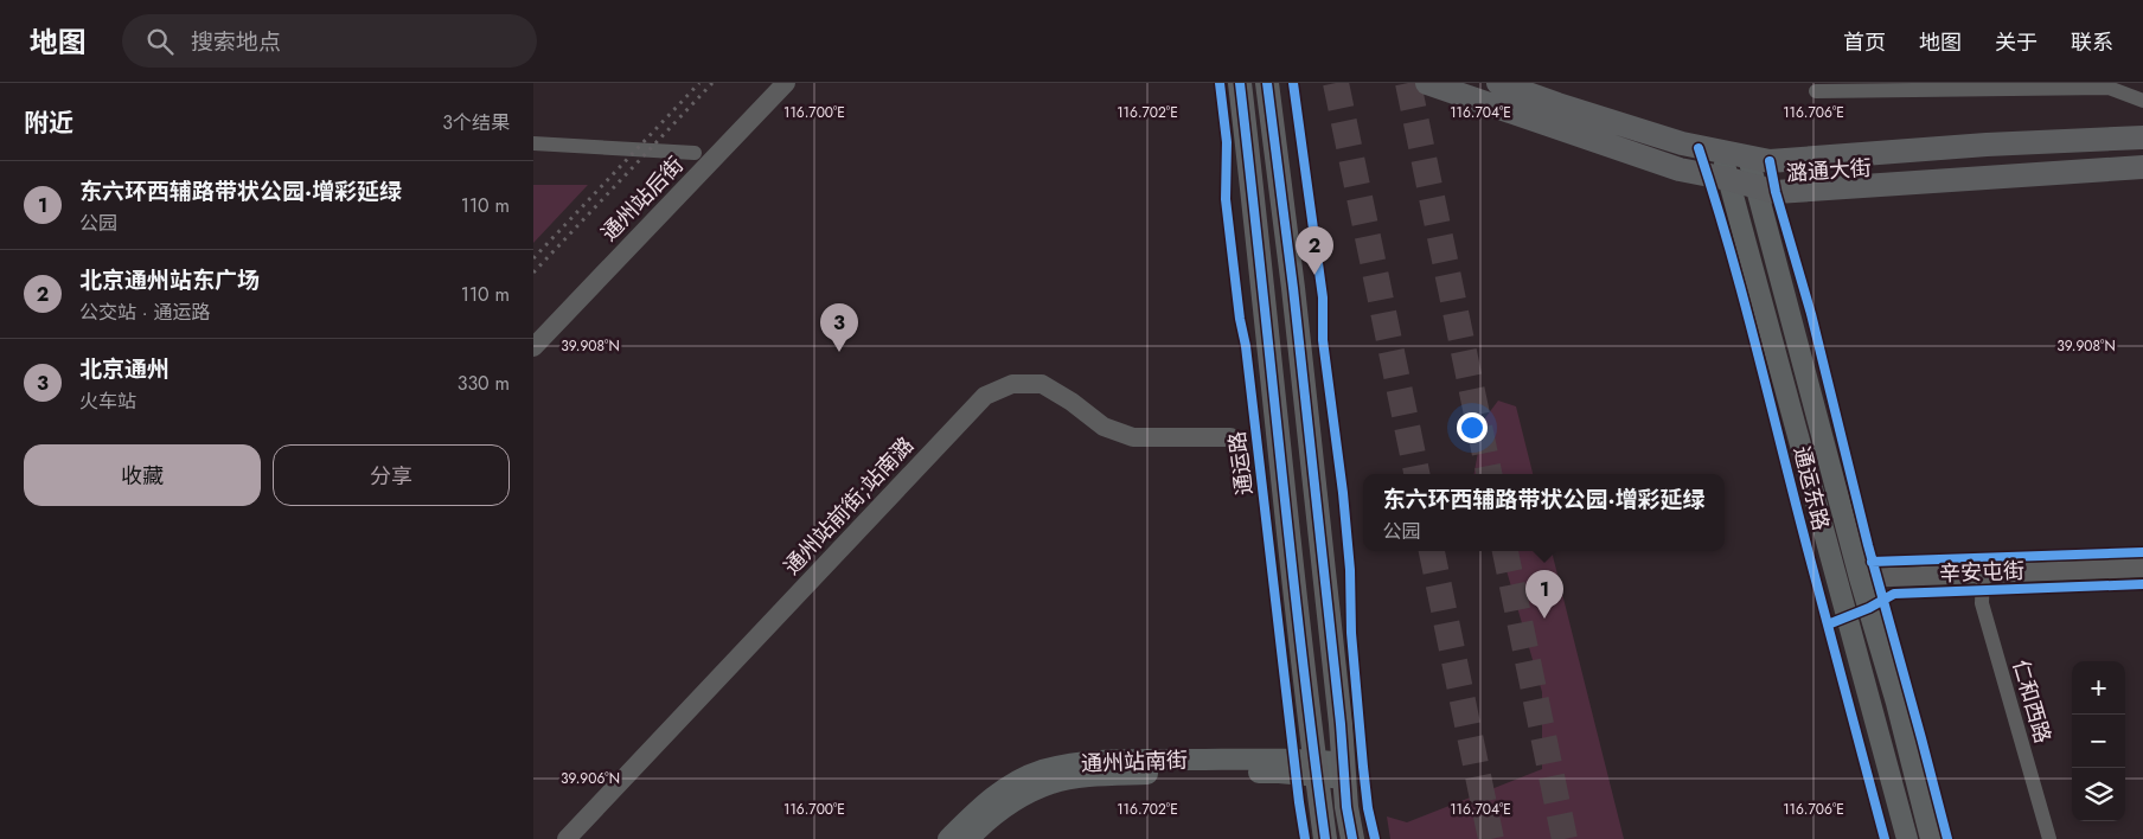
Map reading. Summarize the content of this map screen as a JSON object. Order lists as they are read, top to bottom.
{
  "streets": {
    "main road": [
      "潞通大街",
      "通运路",
      "通运东路",
      "通州站南街"
    ],
    "street": [
      "通州站后街",
      "通州站前街;站南潞",
      "辛安屯街",
      "仁和西路"
    ]
  },
  "crossings": [
    ["潞通大街", "通运东路"],
    ["通运路", "通州站南街"],
    ["通运东路", "辛安屯街"],
    ["辛安屯街", "仁和西路"]
  ],
  "page": {
    "header": "地图",
    "search": "搜索地点",
    "nav": [
      "首页",
      "地图",
      "关于",
      "联系"
    ],
    "heading": ["附近", "3个结果"],
    "list": [
      {
        "mark": "1",
        "name": "东六环西辅路带状公园·增彩延绿",
        "note": "公园",
        "value": "110 m"
      },
      {
        "mark": "2",
        "name": "北京通州站东广场",
        "note": "公交站 · 通运路",
        "value": "110 m"
      },
      {
        "mark": "3",
        "name": "北京通州",
        "note": "火车站",
        "value": "330 m"
      }
    ],
    "pins": ["2", "3", "1"],
    "buttons": ["收藏", "分享"],
    "popup": ["东六环西辅路带状公园·增彩延绿", "公园"],
    "map_buttons": ["+", "−"]
  },
  "coordinates": [
    "116.700°E",
    "116.702°E",
    "116.704°E",
    "116.706°E",
    "39.908°N",
    "39.906°N"
  ]
}
